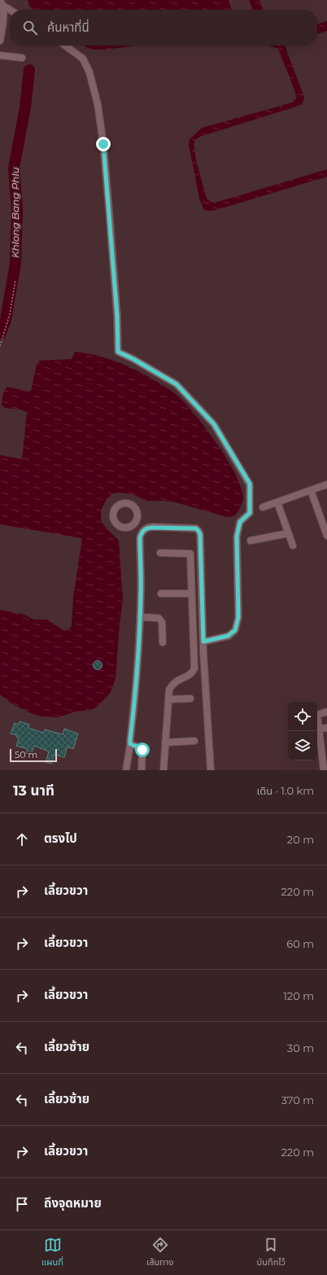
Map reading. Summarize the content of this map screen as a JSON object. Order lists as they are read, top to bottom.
{
  "water": ["Khlong Bang Phlu"],
  "scale_bar": "50 m",
  "page": {
    "search": "ค้นหาที่นี่",
    "scale": "50 m",
    "heading": ["13 นาที", "เดิน · 1.0 km"],
    "list": [
      ["ตรงไป", "20 m"],
      ["เลี้ยวขวา", "220 m"],
      ["เลี้ยวขวา", "60 m"],
      ["เลี้ยวขวา", "120 m"],
      ["เลี้ยวซ้าย", "30 m"],
      ["เลี้ยวซ้าย", "370 m"],
      ["เลี้ยวขวา", "220 m"],
      "ถึงจุดหมาย"
    ],
    "nav": ["แผนที่", "เส้นทาง", "บันทึกไว้"]
  }
}
